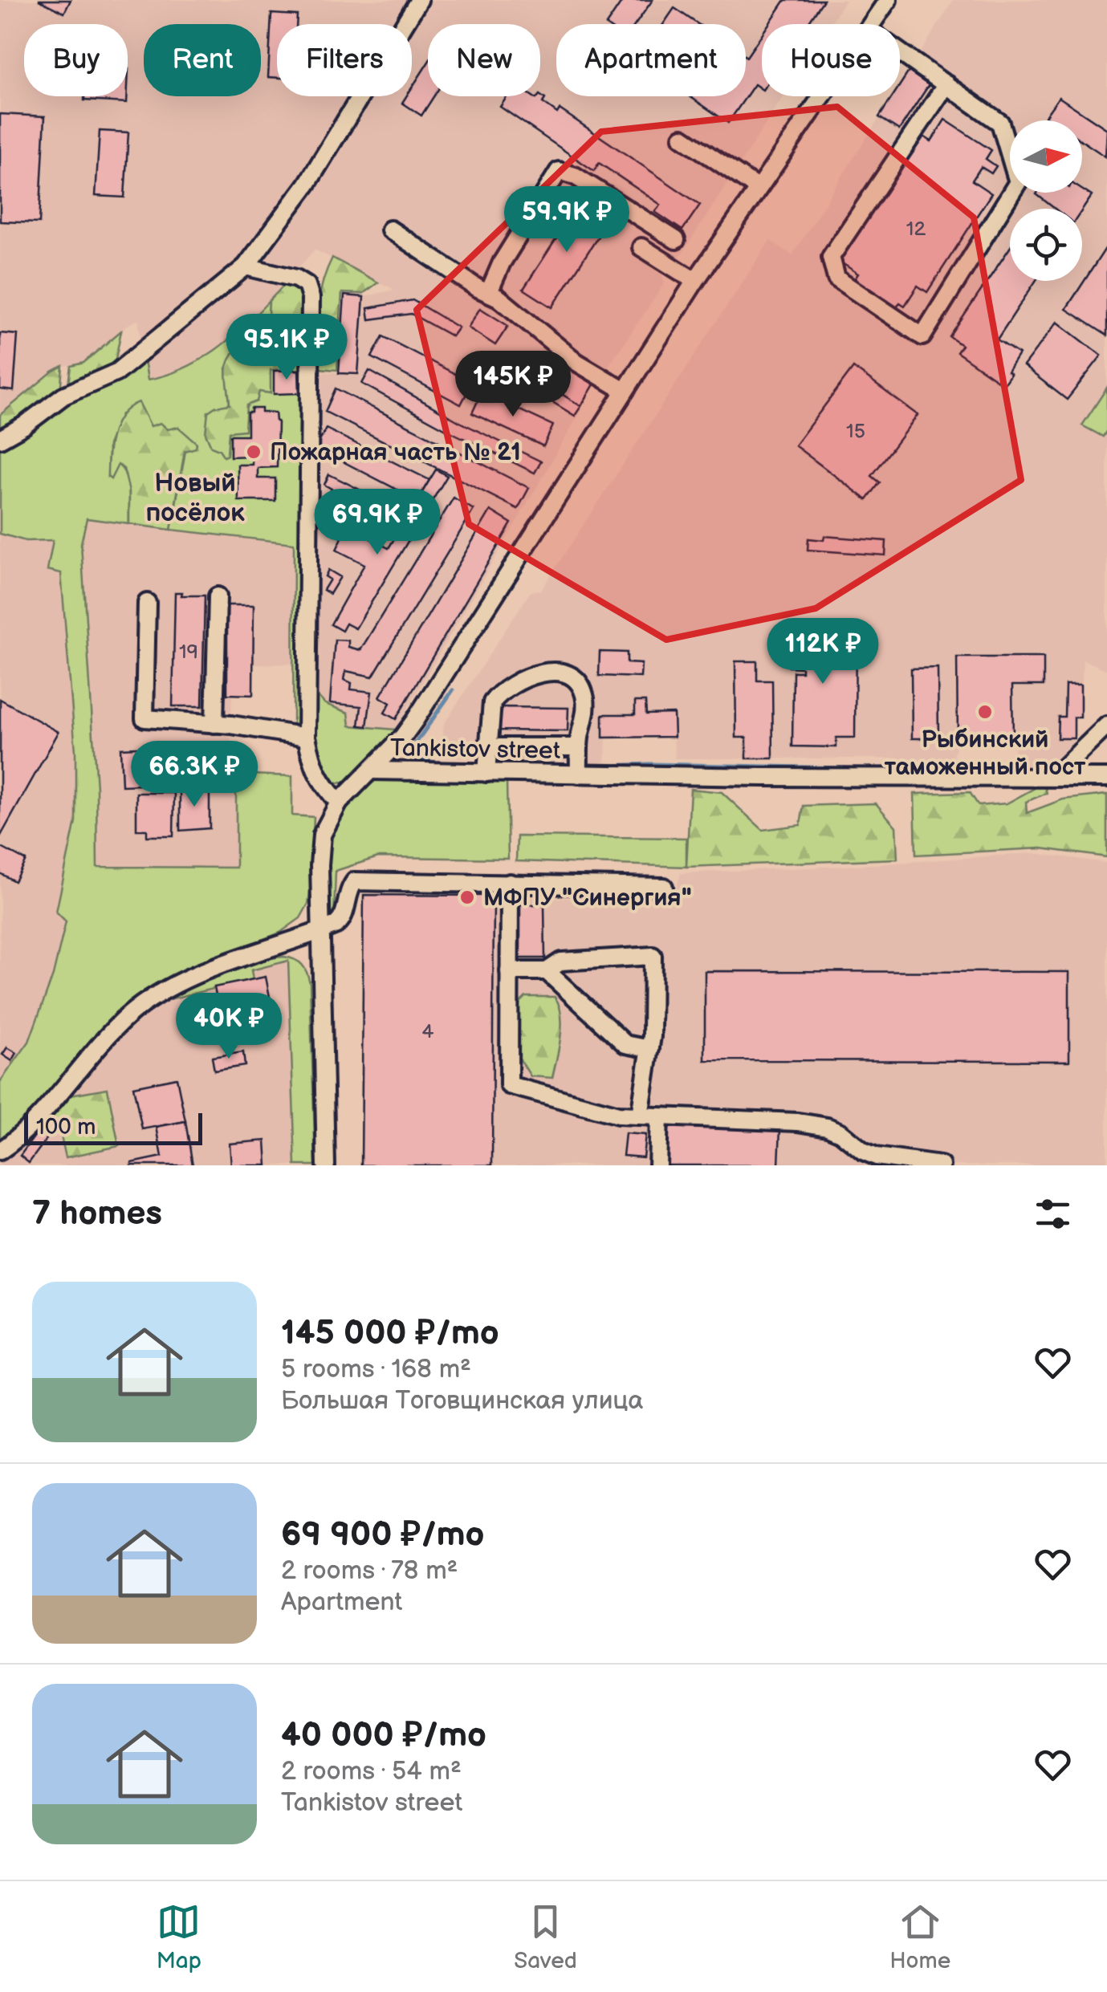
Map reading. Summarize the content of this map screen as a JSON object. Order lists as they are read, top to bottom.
{
  "streets": {
    "street": ["Tankistov street"]
  },
  "districts": ["Новый посёлок"],
  "places": ["Пожарная часть № 21", "Рыбинский таможенный пост", "МФПУ \"Синергия\""],
  "house_numbers": [
    "12",
    "15",
    "19",
    "4"
  ],
  "scale_bar": "100 m",
  "north": "right",
  "page": {
    "chip": [
      "Buy",
      "Rent",
      "Filters",
      "New",
      "Apartment",
      "House"
    ],
    "price": [
      "59.9K ₽",
      "95.1K ₽",
      "145K ₽",
      "69.9K ₽",
      "112K ₽",
      "66.3K ₽",
      "40K ₽"
    ],
    "scale": "100 m",
    "heading": "7 homes",
    "list": [
      {
        "name": "145 000 ₽/mo",
        "note": "5 rooms · 168 m² · Большая Тоговщинская улица"
      },
      {
        "name": "69 900 ₽/mo",
        "note": "2 rooms · 78 m² · Apartment"
      },
      {
        "name": "40 000 ₽/mo",
        "note": "2 rooms · 54 m² · Tankistov street"
      }
    ],
    "tabs": ["Map", "Saved", "Home"]
  }
}
